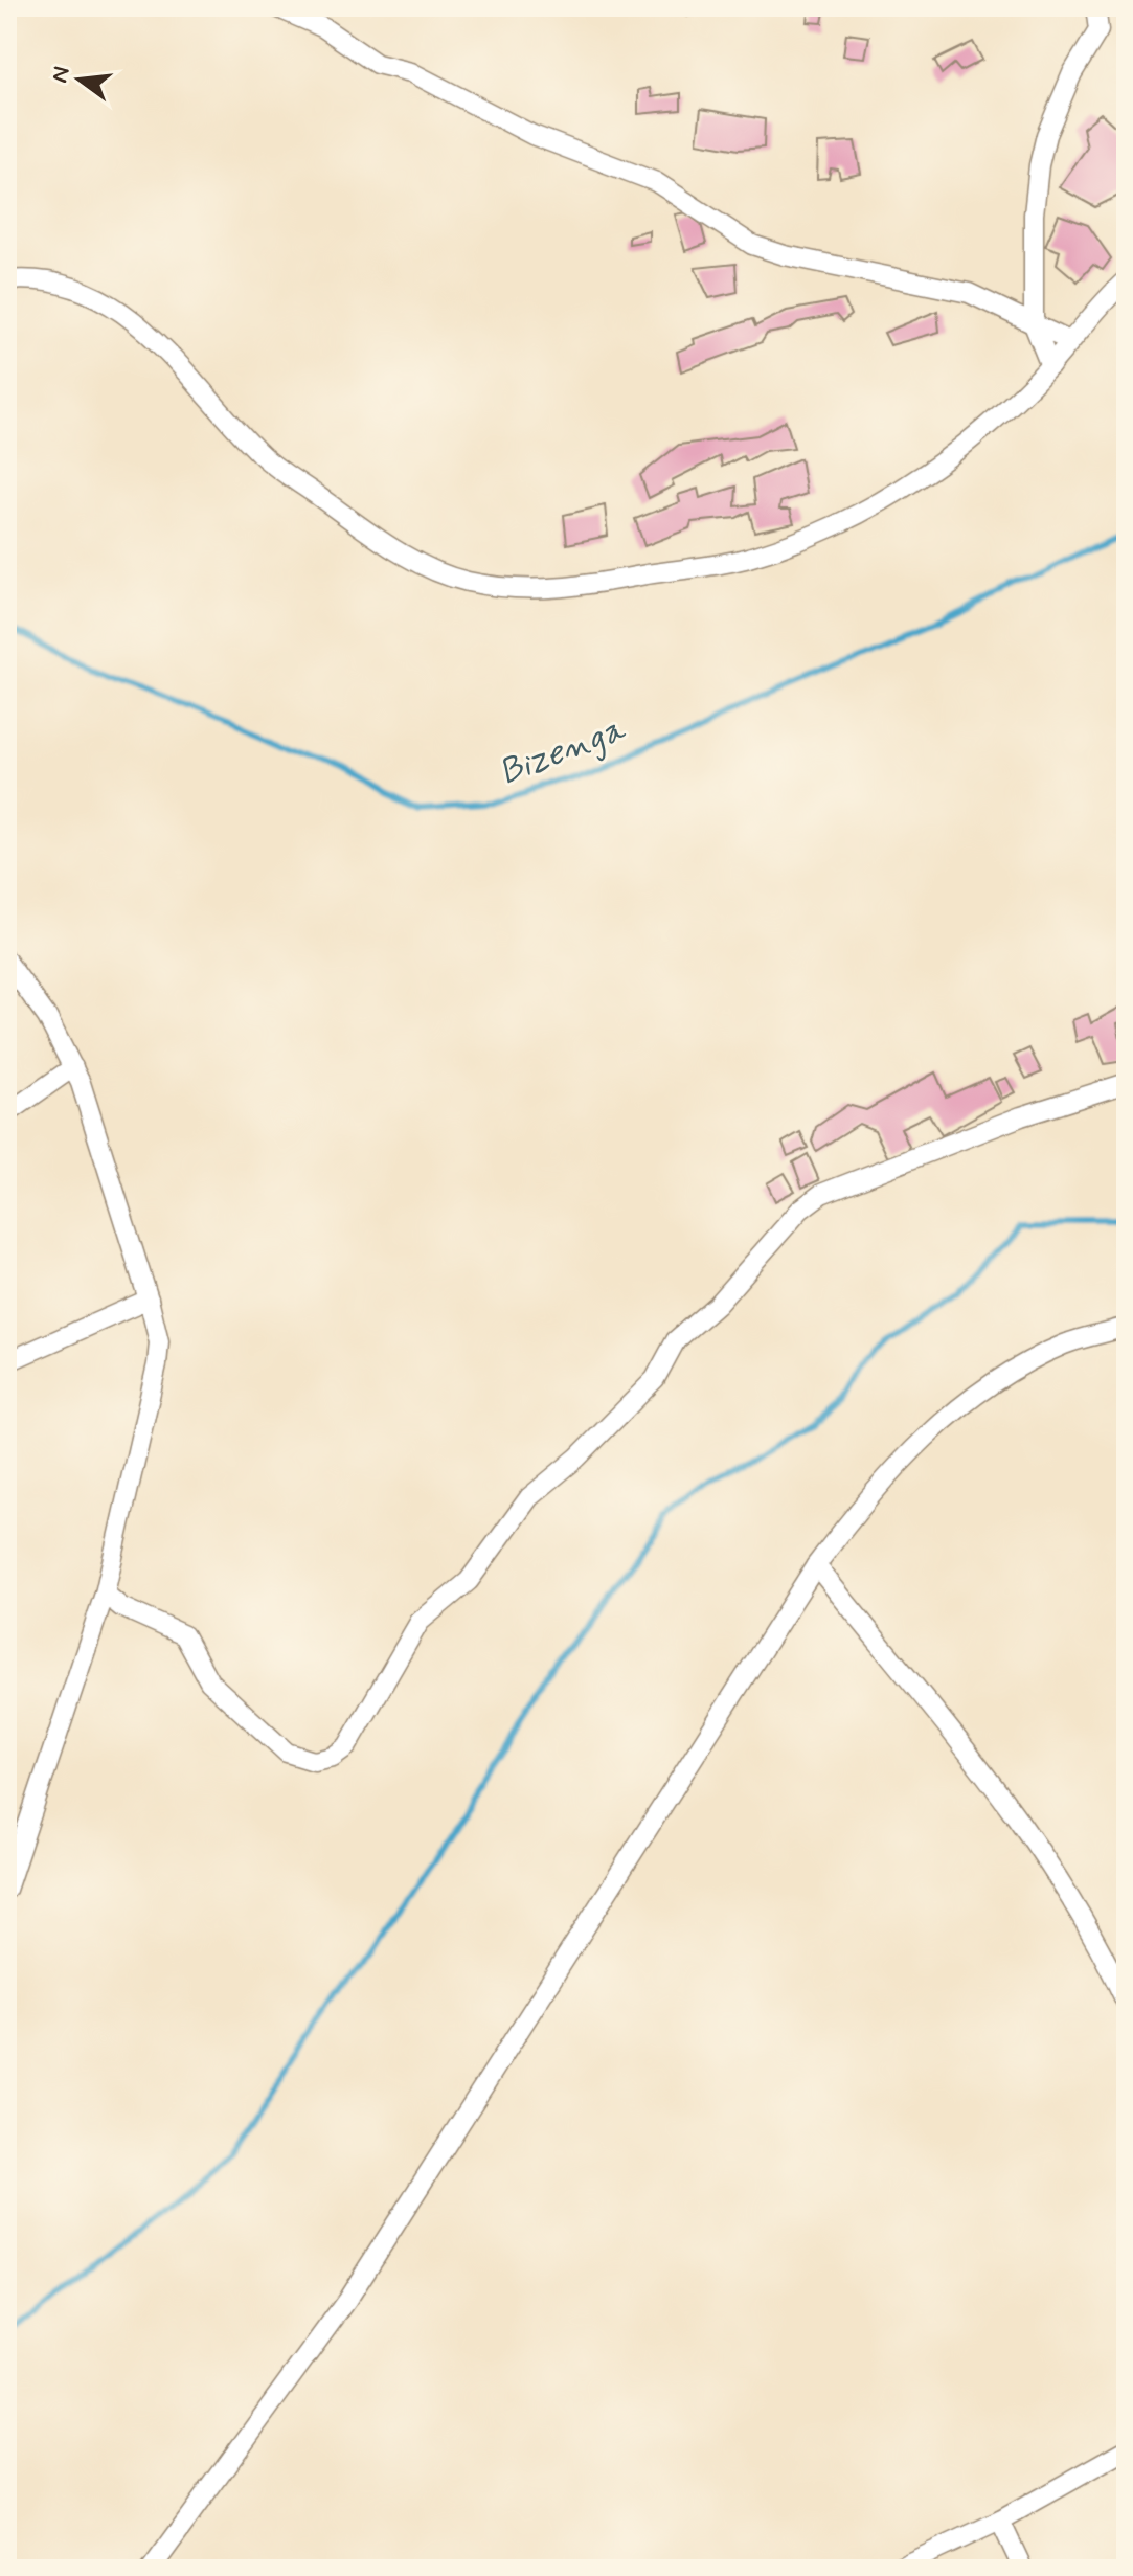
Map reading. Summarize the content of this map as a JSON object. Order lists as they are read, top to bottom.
{
  "water": ["Bizenga"],
  "north": "left"
}
